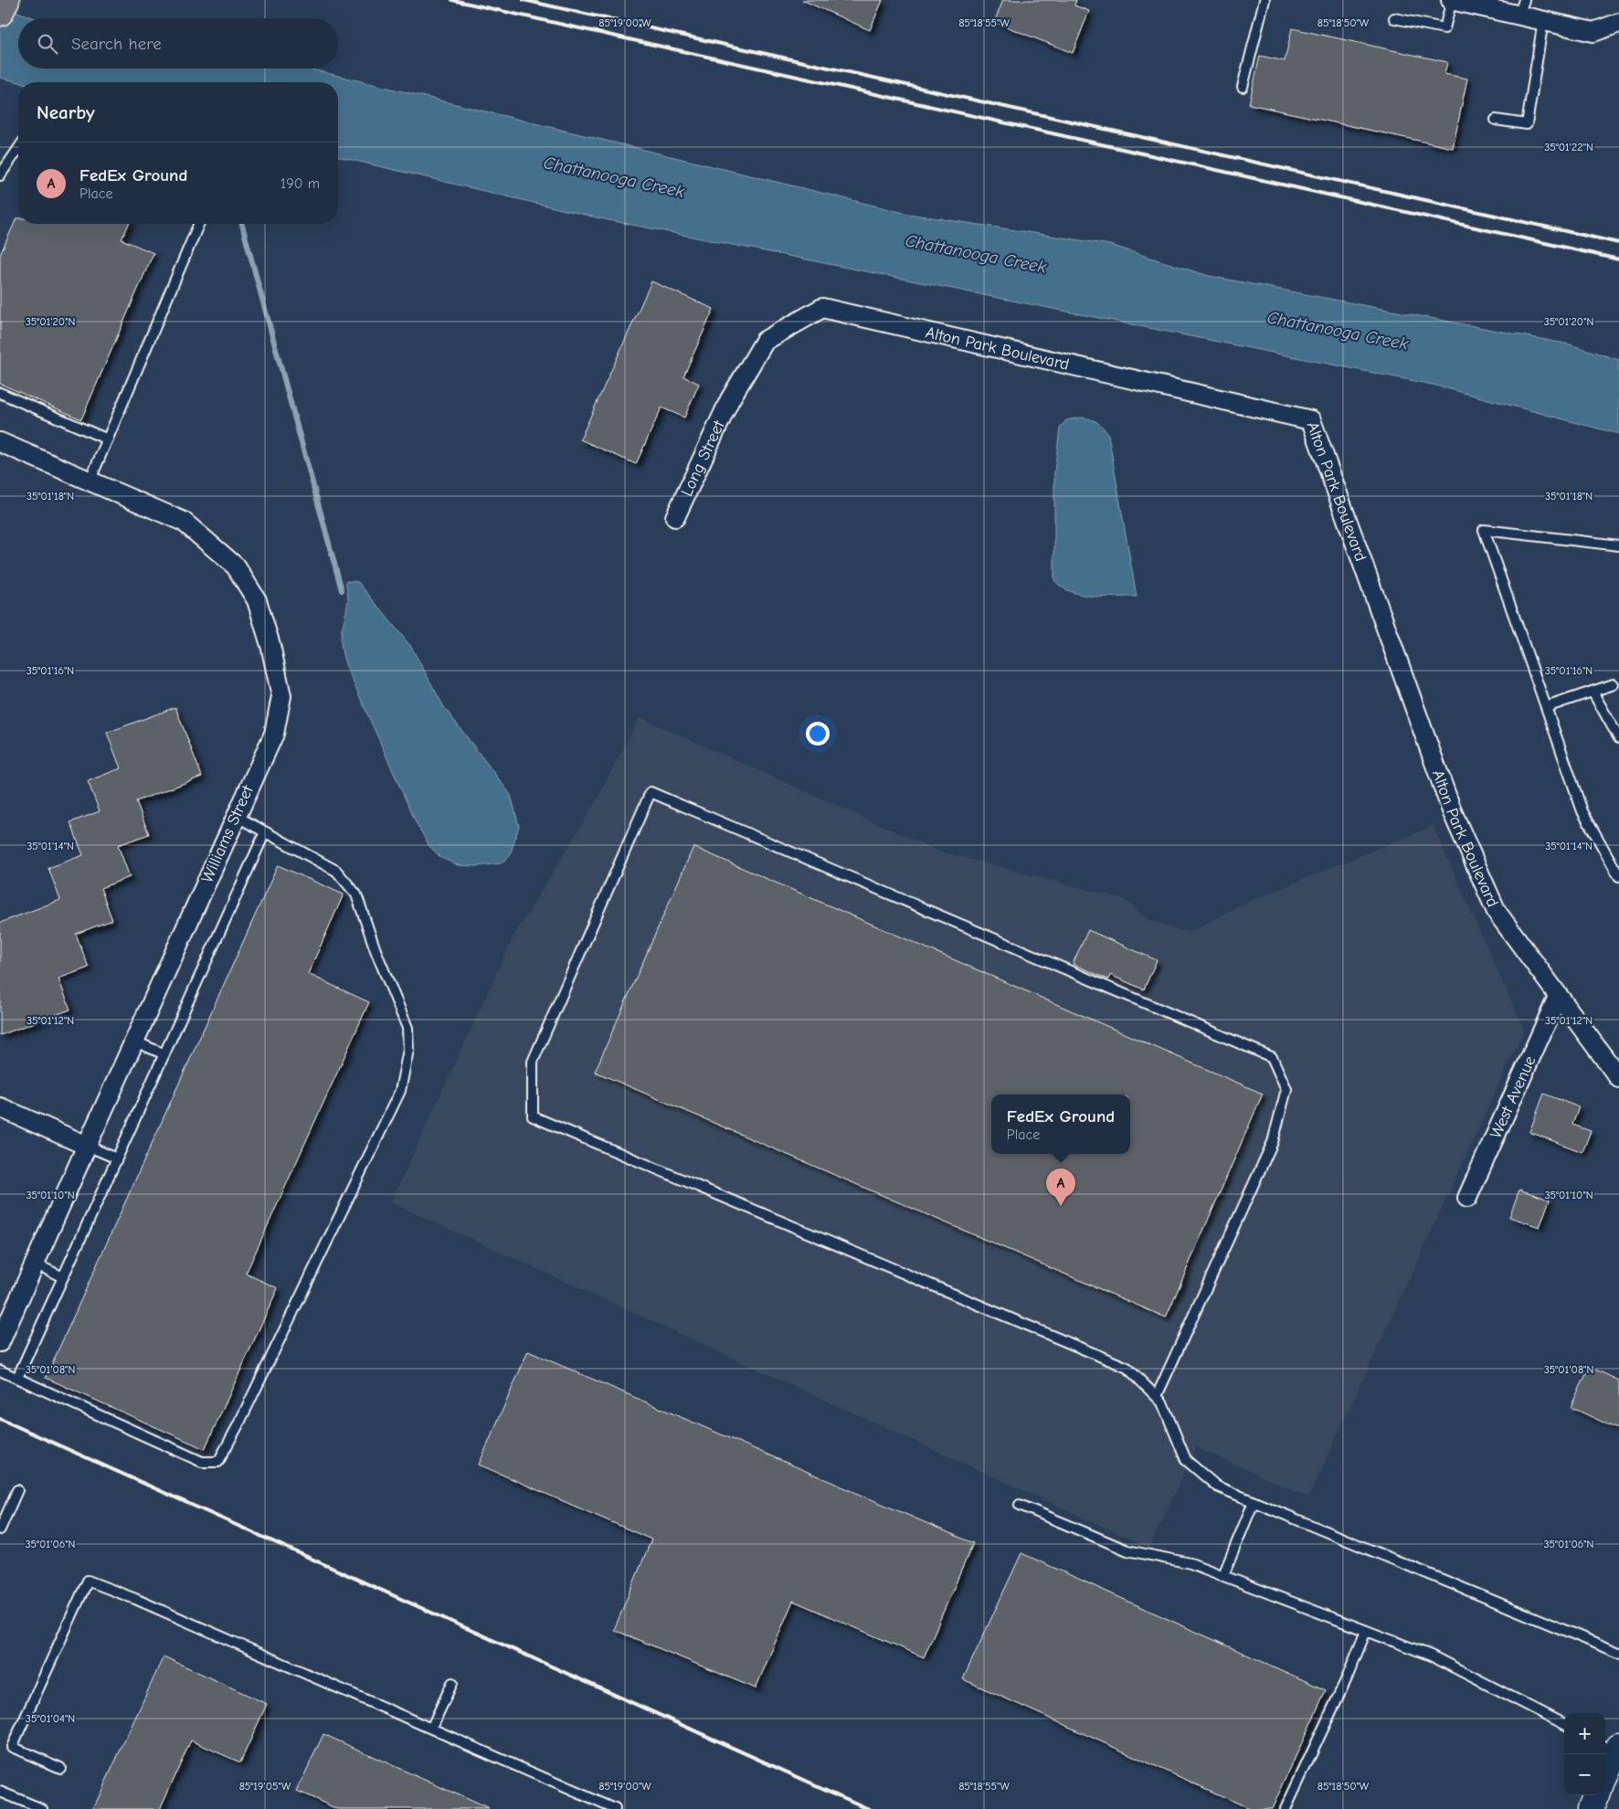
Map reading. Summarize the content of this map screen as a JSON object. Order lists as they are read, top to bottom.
{
  "streets": {
    "street": [
      "Alton Park Boulevard",
      "Long Street",
      "Williams Street",
      "West Avenue"
    ]
  },
  "crossings": [
    ["Alton Park Boulevard", "Long Street"],
    ["Alton Park Boulevard", "West Avenue"]
  ],
  "water": ["Chattanooga Creek"],
  "page": {
    "search": "Search here",
    "heading": "Nearby",
    "list": [
      {
        "mark": "A",
        "name": "FedEx Ground",
        "note": "Place",
        "value": "190 m"
      }
    ],
    "popup": ["FedEx Ground", "Place"],
    "pins": "A",
    "map_buttons": ["+", "−"]
  },
  "coordinates": [
    "85°19'00\"W",
    "85°18'55\"W",
    "85°18'50\"W",
    "35°01'22\"N",
    "35°01'20\"N",
    "35°01'18\"N",
    "35°01'16\"N",
    "35°01'14\"N",
    "35°01'12\"N",
    "35°01'10\"N",
    "35°01'08\"N",
    "35°01'06\"N",
    "35°01'04\"N",
    "85°19'05\"W"
  ]
}
